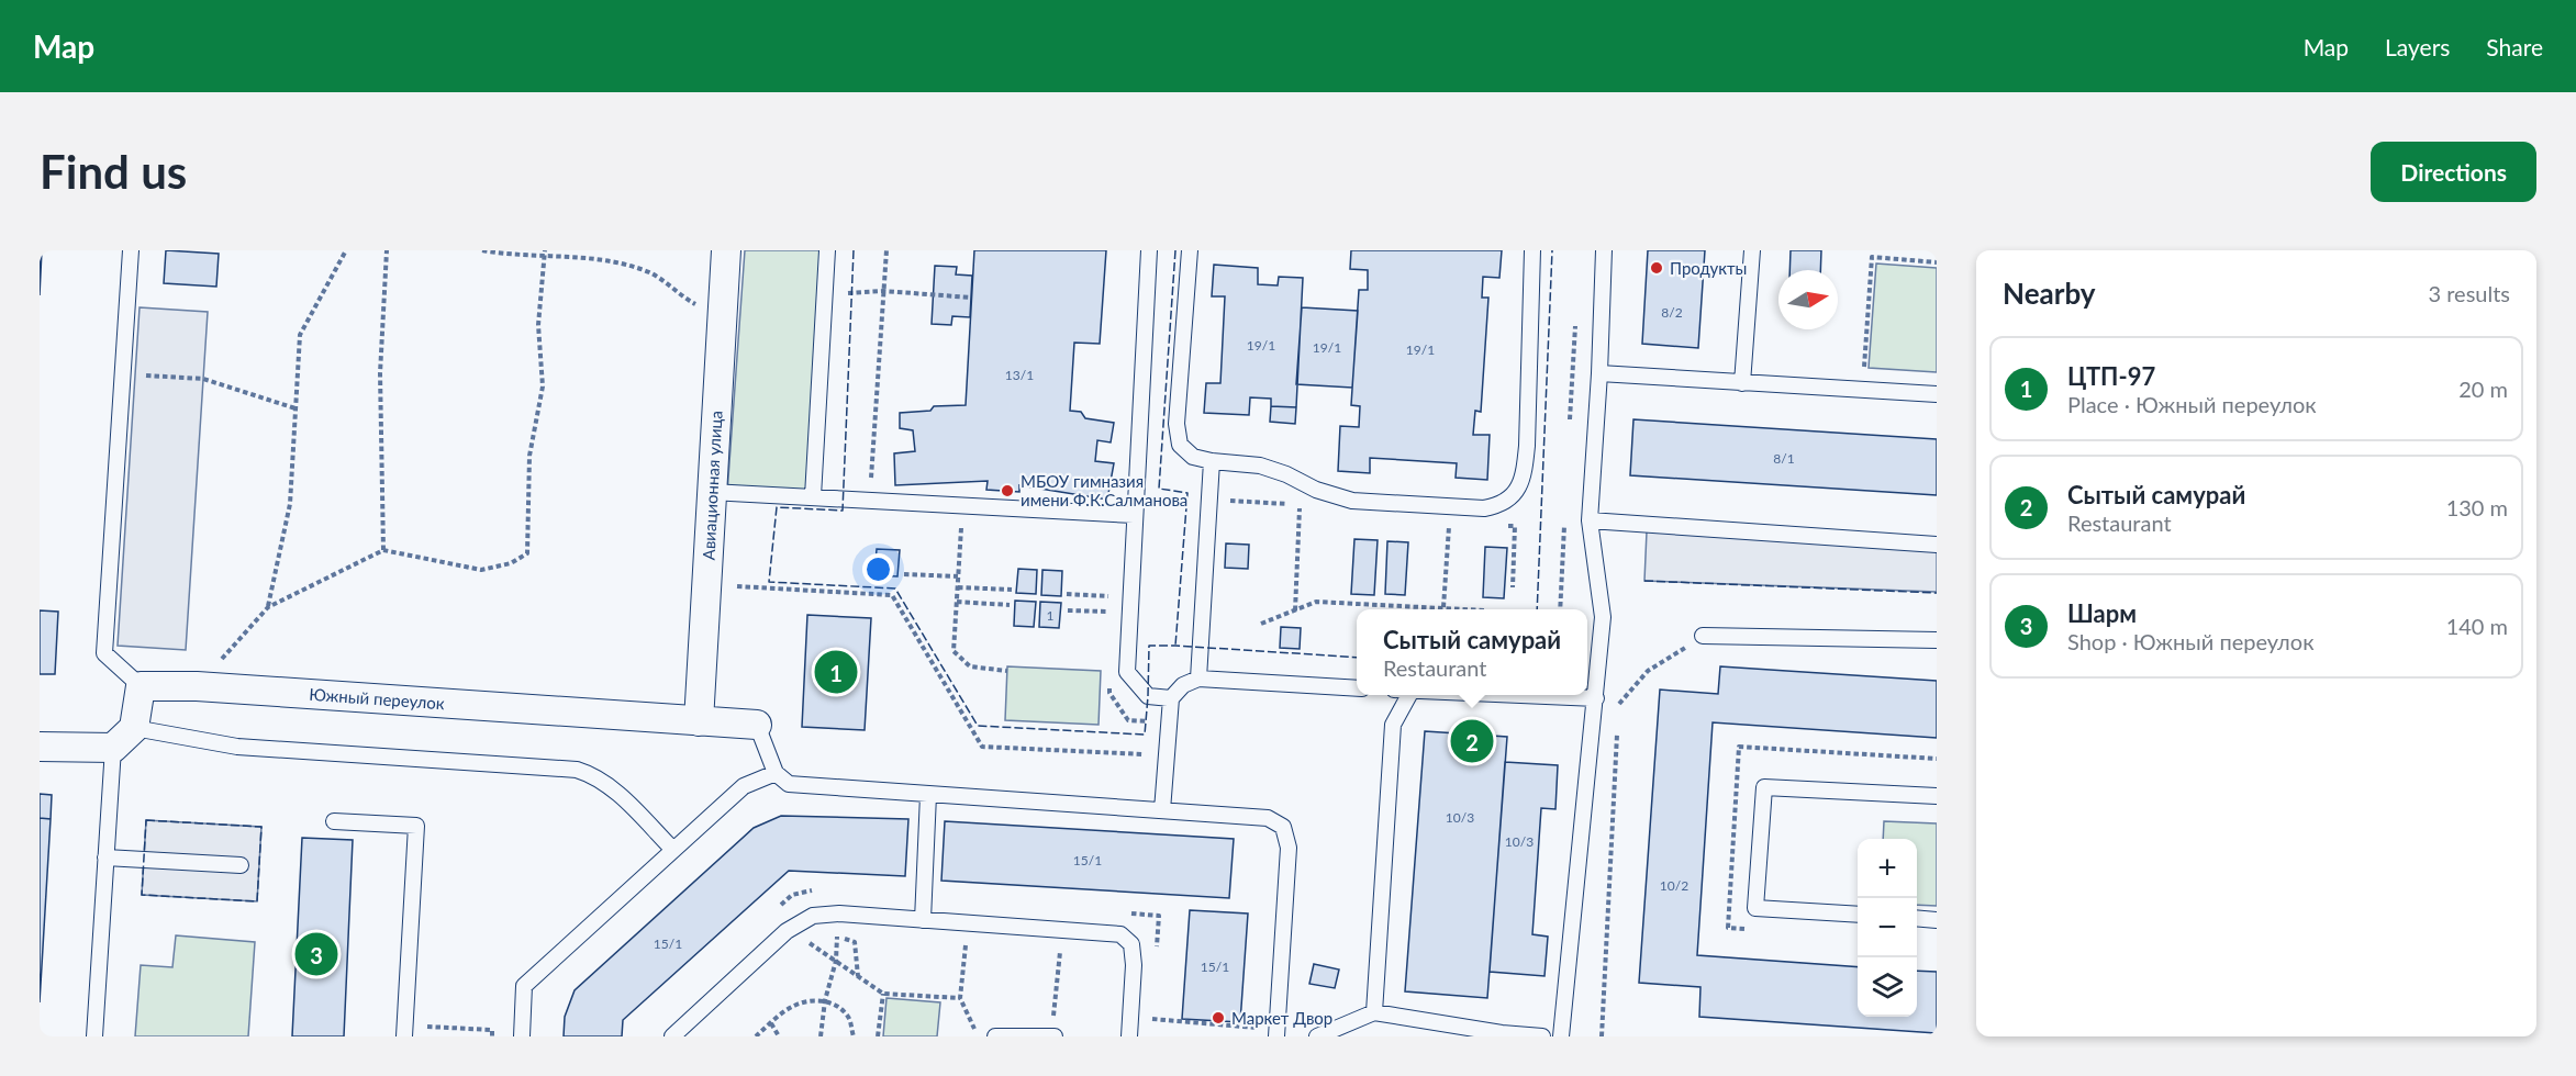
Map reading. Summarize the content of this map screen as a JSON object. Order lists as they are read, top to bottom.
{
  "streets": {
    "street": ["Авиационная улица", "Южный переулок"]
  },
  "crossings": [
    ["Авиационная улица", "Южный переулок"]
  ],
  "places": ["Продукты", "МБОУ гимназия имени Ф.К.Салманова", "Маркет Двор"],
  "house_numbers": [
    "8/2",
    "19/1",
    "19/1",
    "19/1",
    "13/1",
    "8/1",
    "1",
    "10/3",
    "10/3",
    "15/1",
    "10/2",
    "15/1",
    "15/1"
  ],
  "north": "right",
  "page": {
    "header": "Map",
    "nav": ["Map", "Layers", "Share"],
    "buttons": "Directions",
    "title": "Find us",
    "heading": ["Nearby", "3 results"],
    "list": [
      {
        "mark": "1",
        "name": "ЦТП-97",
        "note": "Place · Южный переулок",
        "value": "20 m"
      },
      {
        "mark": "2",
        "name": "Сытый самурай",
        "note": "Restaurant",
        "value": "130 m"
      },
      {
        "mark": "3",
        "name": "Шарм",
        "note": "Shop · Южный переулок",
        "value": "140 m"
      }
    ],
    "popup": ["Сытый самурай", "Restaurant"],
    "pins": ["1", "2", "3"],
    "map_buttons": ["+", "−"]
  }
}
